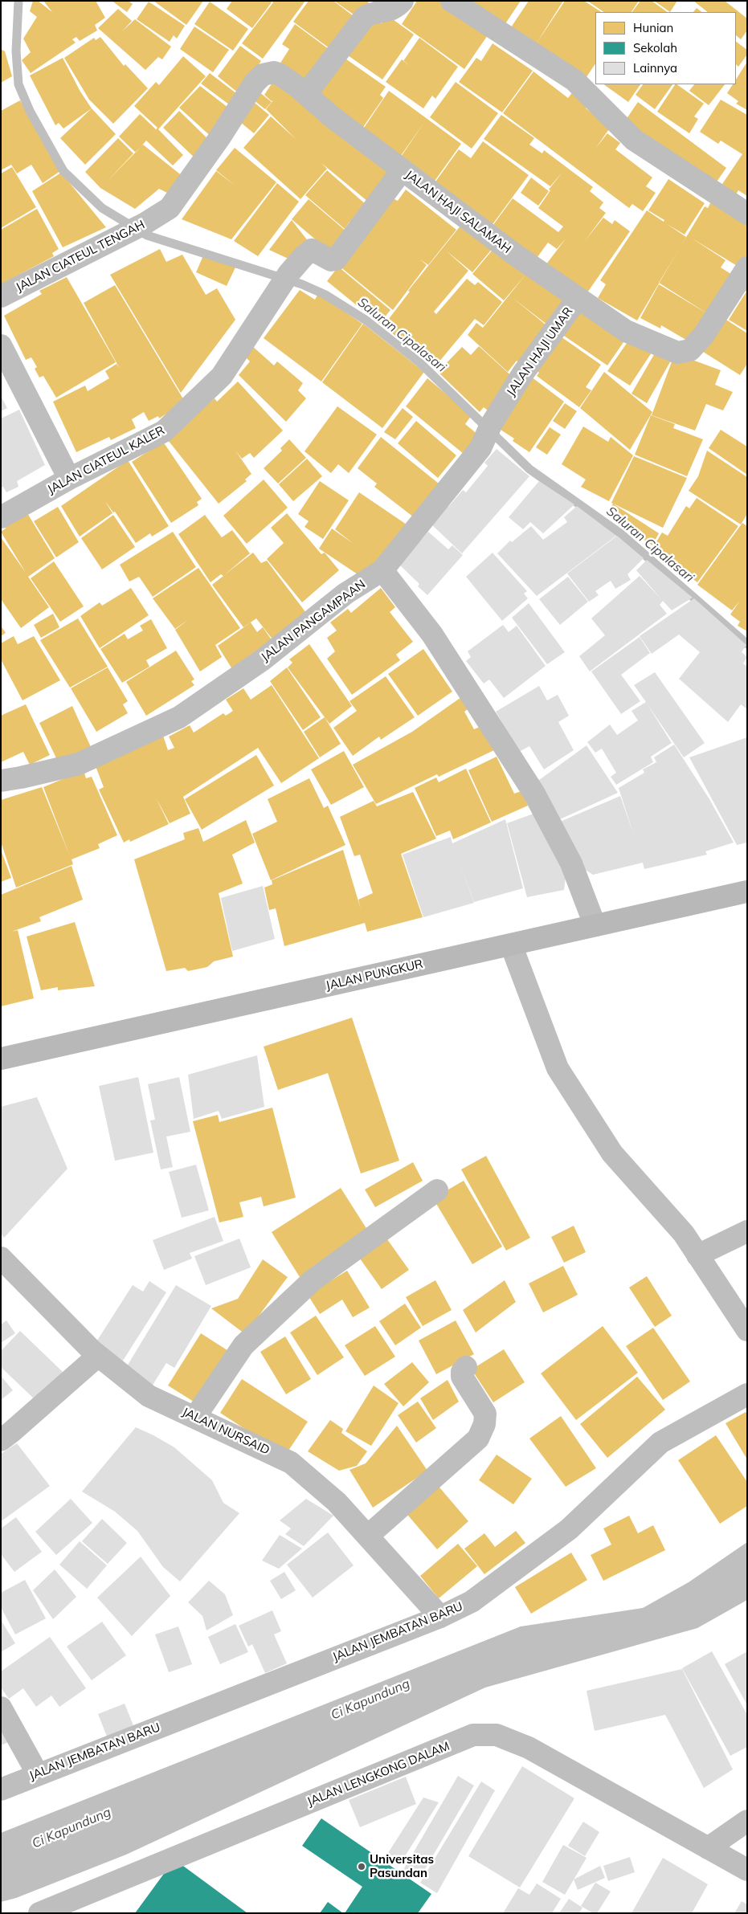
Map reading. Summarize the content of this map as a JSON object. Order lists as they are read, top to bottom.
{
  "streets": {
    "main road": ["JALAN PUNGKUR"],
    "street": [
      "JALAN HAJI SALAMAH",
      "JALAN CIATEUL TENGAH",
      "JALAN HAJI UMAR",
      "JALAN CIATEUL KALER",
      "JALAN PANGAMPAAN",
      "JALAN NURSAID",
      "JALAN JEMBATAN BARU",
      "JALAN LENGKONG DALAM"
    ]
  },
  "crossings": [
    ["JALAN HAJI SALAMAH", "JALAN CIATEUL TENGAH"],
    ["JALAN HAJI SALAMAH", "JALAN HAJI UMAR"],
    ["JALAN HAJI SALAMAH", "JALAN CIATEUL KALER"],
    ["JALAN HAJI UMAR", "JALAN PANGAMPAAN"],
    ["JALAN NURSAID", "JALAN JEMBATAN BARU"]
  ],
  "water": ["Saluran Cipalasari", "Ci Kapundung"],
  "places": ["Universitas Pasundan"],
  "legend": ["Hunian", "Sekolah", "Lainnya"]
}
